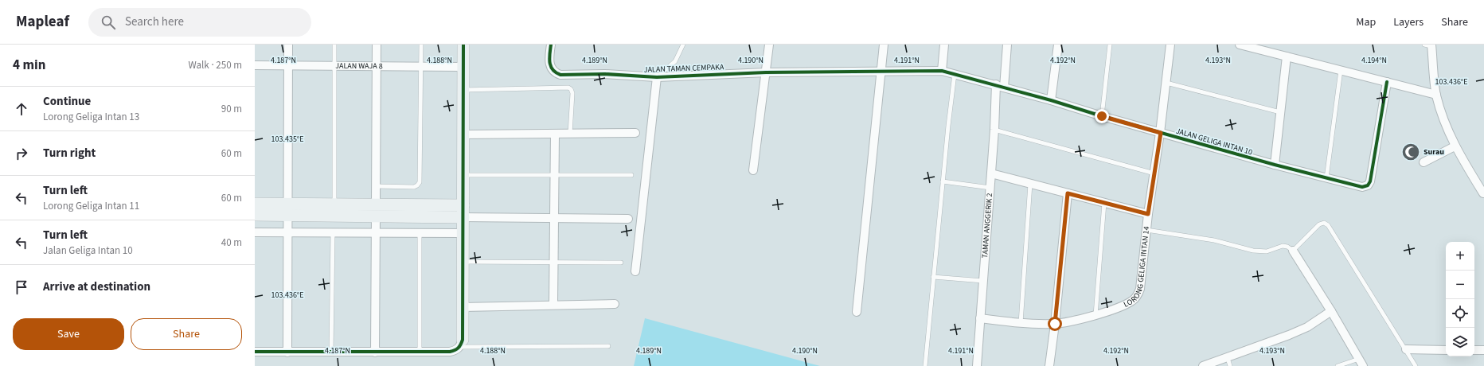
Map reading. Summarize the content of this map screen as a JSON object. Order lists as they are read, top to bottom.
{
  "streets": {
    "street": [
      "JALAN WAJA 8",
      "JALAN TAMAN CEMPAKA",
      "JALAN GELIGA INTAN 10",
      "TAMAN ANGGERIK 2",
      "LORONG GELIGA INTAN 14"
    ]
  },
  "crossings": [
    ["JALAN TAMAN CEMPAKA", "JALAN GELIGA INTAN 10"],
    ["JALAN GELIGA INTAN 10", "TAMAN ANGGERIK 2"],
    ["JALAN GELIGA INTAN 10", "LORONG GELIGA INTAN 14"],
    ["TAMAN ANGGERIK 2", "LORONG GELIGA INTAN 14"]
  ],
  "places": {
    "mosque": ["Surau"]
  },
  "page": {
    "header": "Mapleaf",
    "search": "Search here",
    "nav": ["Map", "Layers", "Share"],
    "heading": ["4 min", "Walk · 250 m"],
    "list": [
      ["Continue", "Lorong Geliga Intan 13", "90 m"],
      ["Turn right", "60 m"],
      ["Turn left", "Lorong Geliga Intan 11", "60 m"],
      ["Turn left", "Jalan Geliga Intan 10", "40 m"],
      "Arrive at destination"
    ],
    "map_buttons": ["+", "−"],
    "buttons": ["Save", "Share"]
  },
  "coordinates": [
    "4.187°N",
    "4.188°N",
    "4.189°N",
    "4.190°N",
    "4.191°N",
    "4.192°N",
    "4.193°N",
    "4.194°N",
    "103.436°E",
    "103.435°E"
  ]
}
